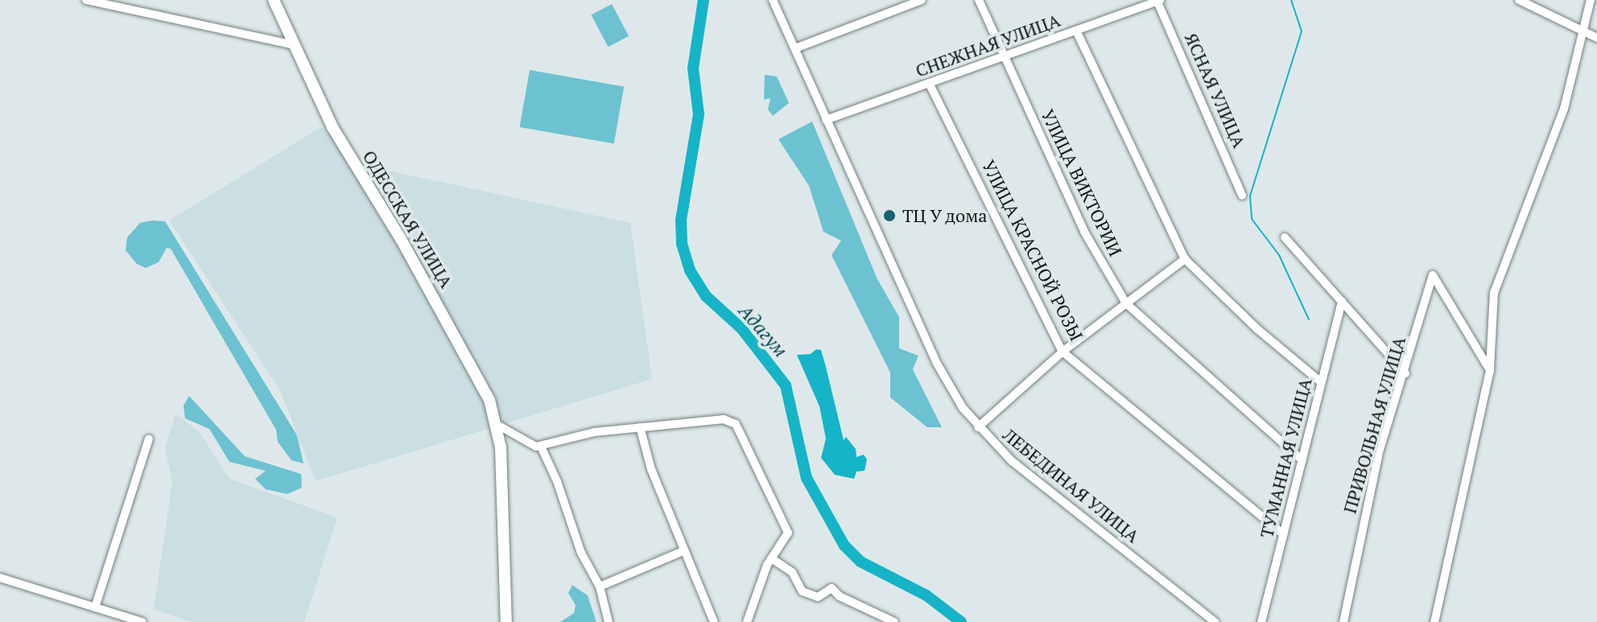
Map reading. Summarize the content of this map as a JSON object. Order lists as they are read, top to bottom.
{
  "streets": {
    "main road": ["ОДЕССКАЯ УЛИЦА"],
    "street": [
      "СНЕЖНАЯ УЛИЦА",
      "ЯСНАЯ УЛИЦА",
      "УЛИЦА ВИКТОРИИ",
      "УЛИЦА КРАСНОЙ РОЗЫ",
      "ПРИВОЛЬНАЯ УЛИЦА",
      "ТУМАННАЯ УЛИЦА",
      "ЛЕБЕДИНАЯ УЛИЦА"
    ]
  },
  "crossings": [
    ["СНЕЖНАЯ УЛИЦА", "ЯСНАЯ УЛИЦА"],
    ["СНЕЖНАЯ УЛИЦА", "УЛИЦА ВИКТОРИИ"],
    ["СНЕЖНАЯ УЛИЦА", "УЛИЦА КРАСНОЙ РОЗЫ"],
    ["СНЕЖНАЯ УЛИЦА", "ЛЕБЕДИНАЯ УЛИЦА"],
    ["УЛИЦА ВИКТОРИИ", "ТУМАННАЯ УЛИЦА"],
    ["УЛИЦА КРАСНОЙ РОЗЫ", "ТУМАННАЯ УЛИЦА"]
  ],
  "water": ["Адагум"],
  "places": ["ТЦ У дома"]
}
